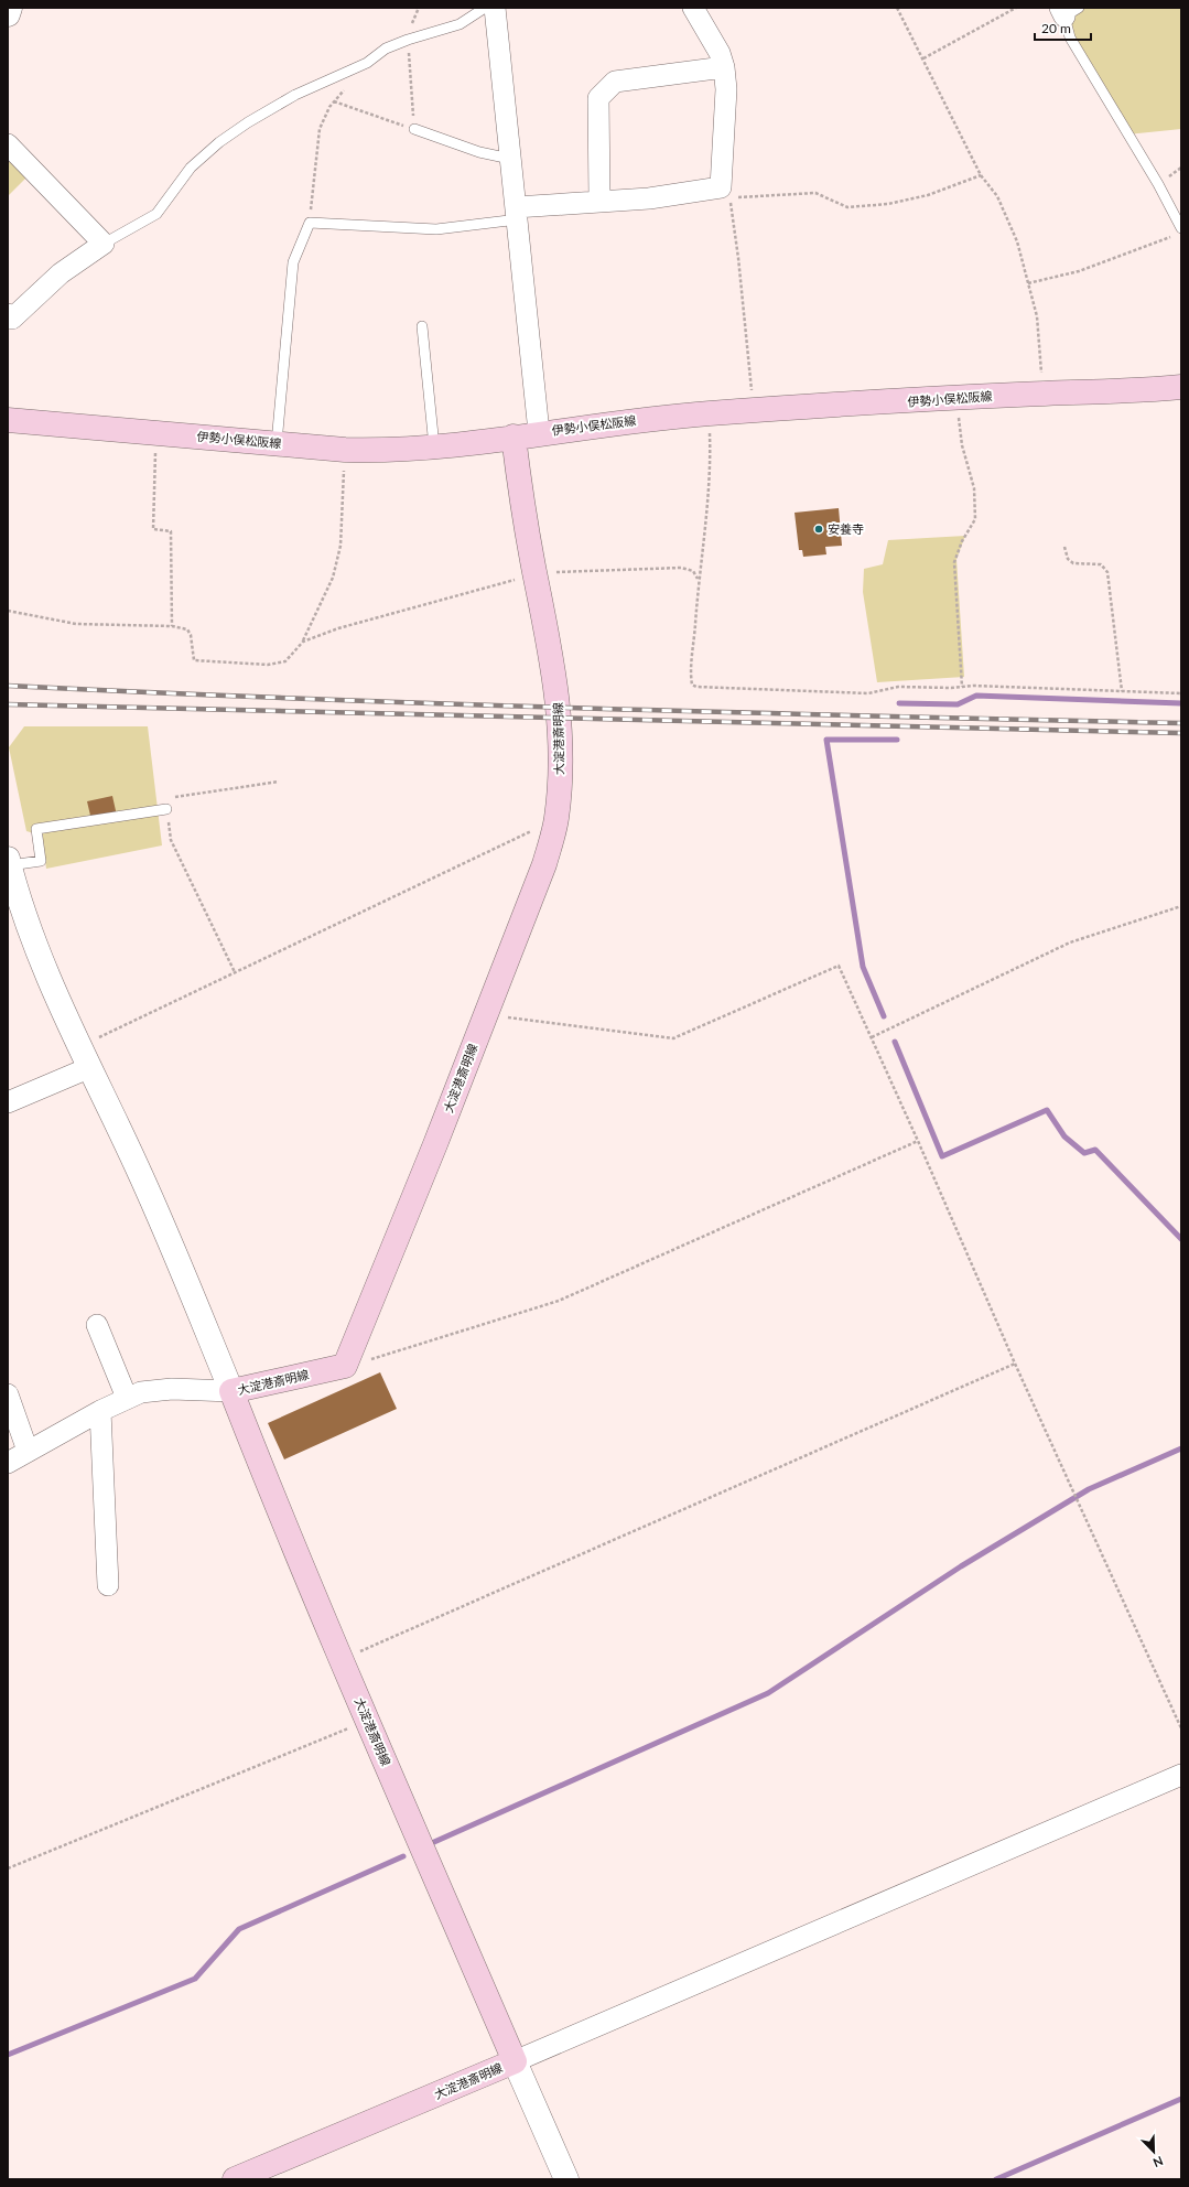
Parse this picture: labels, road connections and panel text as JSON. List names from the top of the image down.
{
  "streets": {
    "main road": ["伊勢小俣松阪線", "大淀港斎明線"]
  },
  "crossings": [
    ["伊勢小俣松阪線", "大淀港斎明線"]
  ],
  "places": ["安養寺"],
  "scale_bar": "20 m",
  "north": "bottom right"
}
